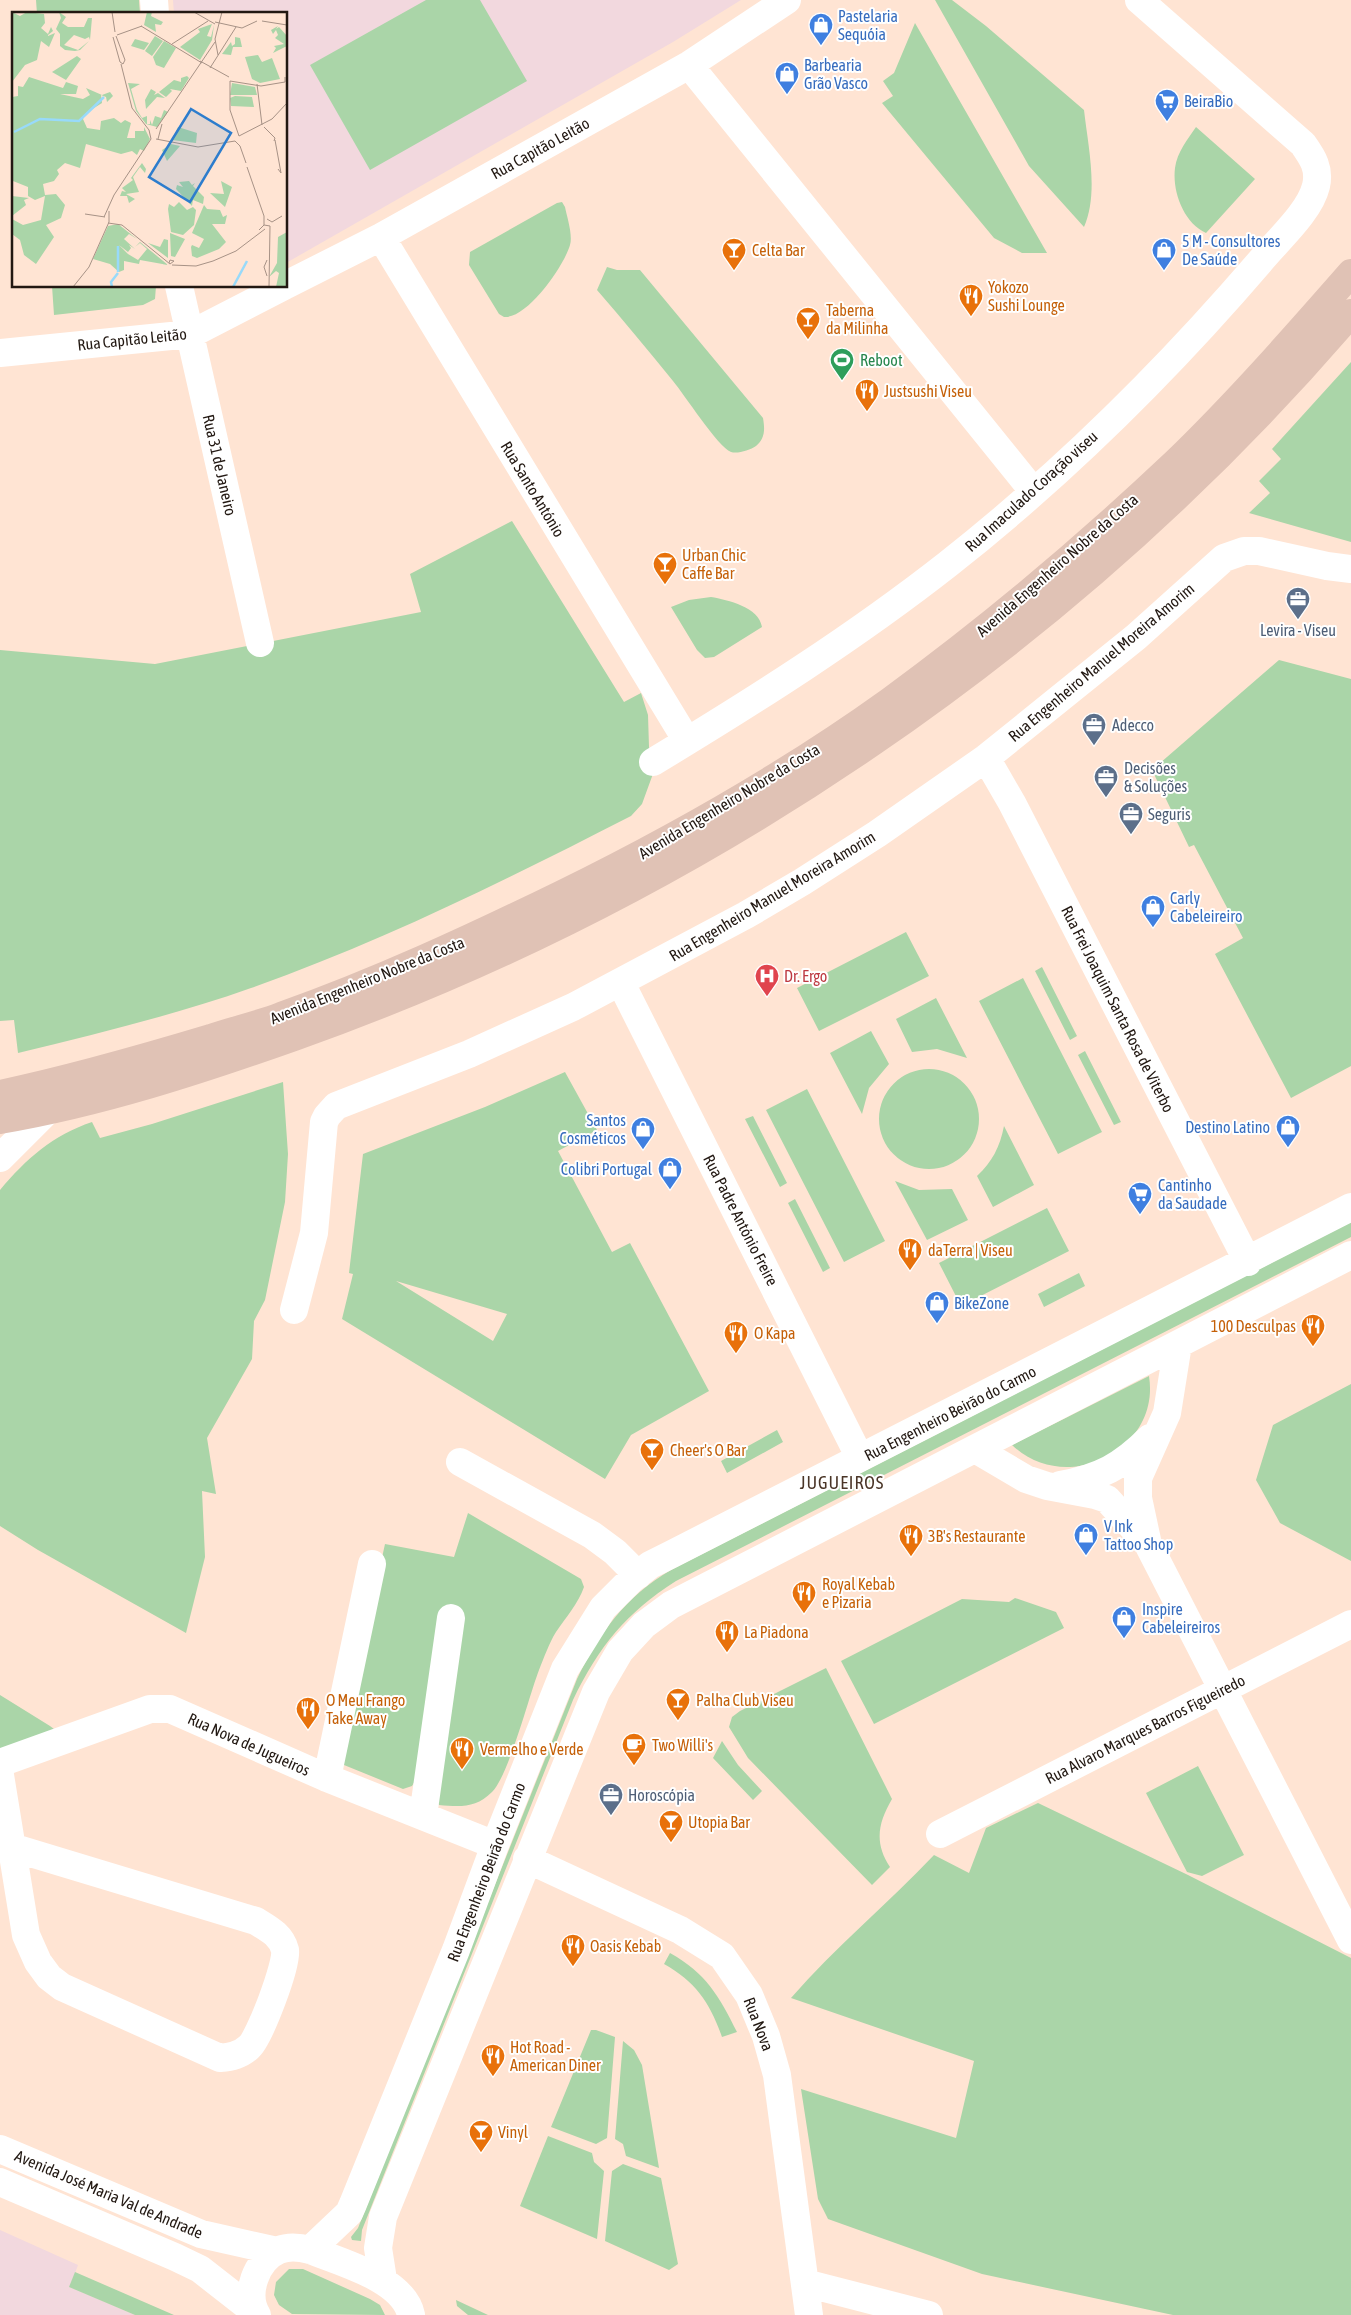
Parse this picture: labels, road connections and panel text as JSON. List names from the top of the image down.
{
  "streets": {
    "main road": ["Avenida Engenheiro Nobre da Costa"],
    "street": [
      "Rua Capitão Leitão",
      "Rua 31 de Janeiro",
      "Rua Santo António",
      "Rua Imaculado Coração viseu",
      "Rua Engenheiro Manuel Moreira Amorim",
      "Rua Frei Joaquim Santa Rosa de Viterbo",
      "Rua Padre António Freire",
      "Rua Engenheiro Beirão do Carmo",
      "Rua Alvaro Marques Barros Figueiredo",
      "Rua Nova de Jugueiros",
      "Rua Nova",
      "Avenida José Maria Val de Andrade"
    ]
  },
  "crossings": [
    ["Rua Capitão Leitão", "Rua 31 de Janeiro"],
    ["Rua Capitão Leitão", "Rua Santo António"],
    ["Rua Santo António", "Rua Imaculado Coração viseu"],
    ["Rua Engenheiro Manuel Moreira Amorim", "Rua Frei Joaquim Santa Rosa de Viterbo"],
    ["Rua Engenheiro Manuel Moreira Amorim", "Rua Padre António Freire"],
    ["Rua Frei Joaquim Santa Rosa de Viterbo", "Rua Engenheiro Beirão do Carmo"],
    ["Rua Padre António Freire", "Rua Engenheiro Beirão do Carmo"],
    ["Rua Engenheiro Beirão do Carmo", "Rua Nova de Jugueiros"],
    ["Rua Engenheiro Beirão do Carmo", "Rua Nova"],
    ["Rua Engenheiro Beirão do Carmo", "Avenida José Maria Val de Andrade"]
  ],
  "districts": ["JUGUEIROS"],
  "places": {
    "shop": [
      "Pastelaria Sequóia",
      "Barbearia Grão Vasco",
      "5 M - Consultores De Saúde",
      "Carly Cabeleireiro",
      "Destino Latino",
      "Santos Cosméticos",
      "Colibri Portugal",
      "BikeZone",
      "V Ink Tattoo Shop",
      "Inspire Cabeleireiros"
    ],
    "supermarket": ["BeiraBio", "Cantinho da Saudade"],
    "bar": [
      "Celta Bar",
      "Taberna da Milinha",
      "Urban Chic Caffe Bar",
      "Cheer's O Bar",
      "Palha Club Viseu",
      "Utopia Bar",
      "Vinyl"
    ],
    "restaurant": [
      "Yokozo Sushi Lounge",
      "Justsushi Viseu",
      "daTerra | Viseu",
      "100 Desculpas",
      "O Kapa",
      "3B's Restaurante",
      "Royal Kebab e Pizaria",
      "La Piadona",
      "O Meu Frango Take Away",
      "Vermelho e Verde",
      "Oasis Kebab",
      "Hot Road - American Diner"
    ],
    "sports": ["Reboot"],
    "office": [
      "Levira - Viseu",
      "Adecco",
      "Decisões & Soluções",
      "Seguris",
      "Horoscópia"
    ],
    "hospital": ["Dr. Ergo"],
    "cafe": ["Two Willi's"]
  }
}
